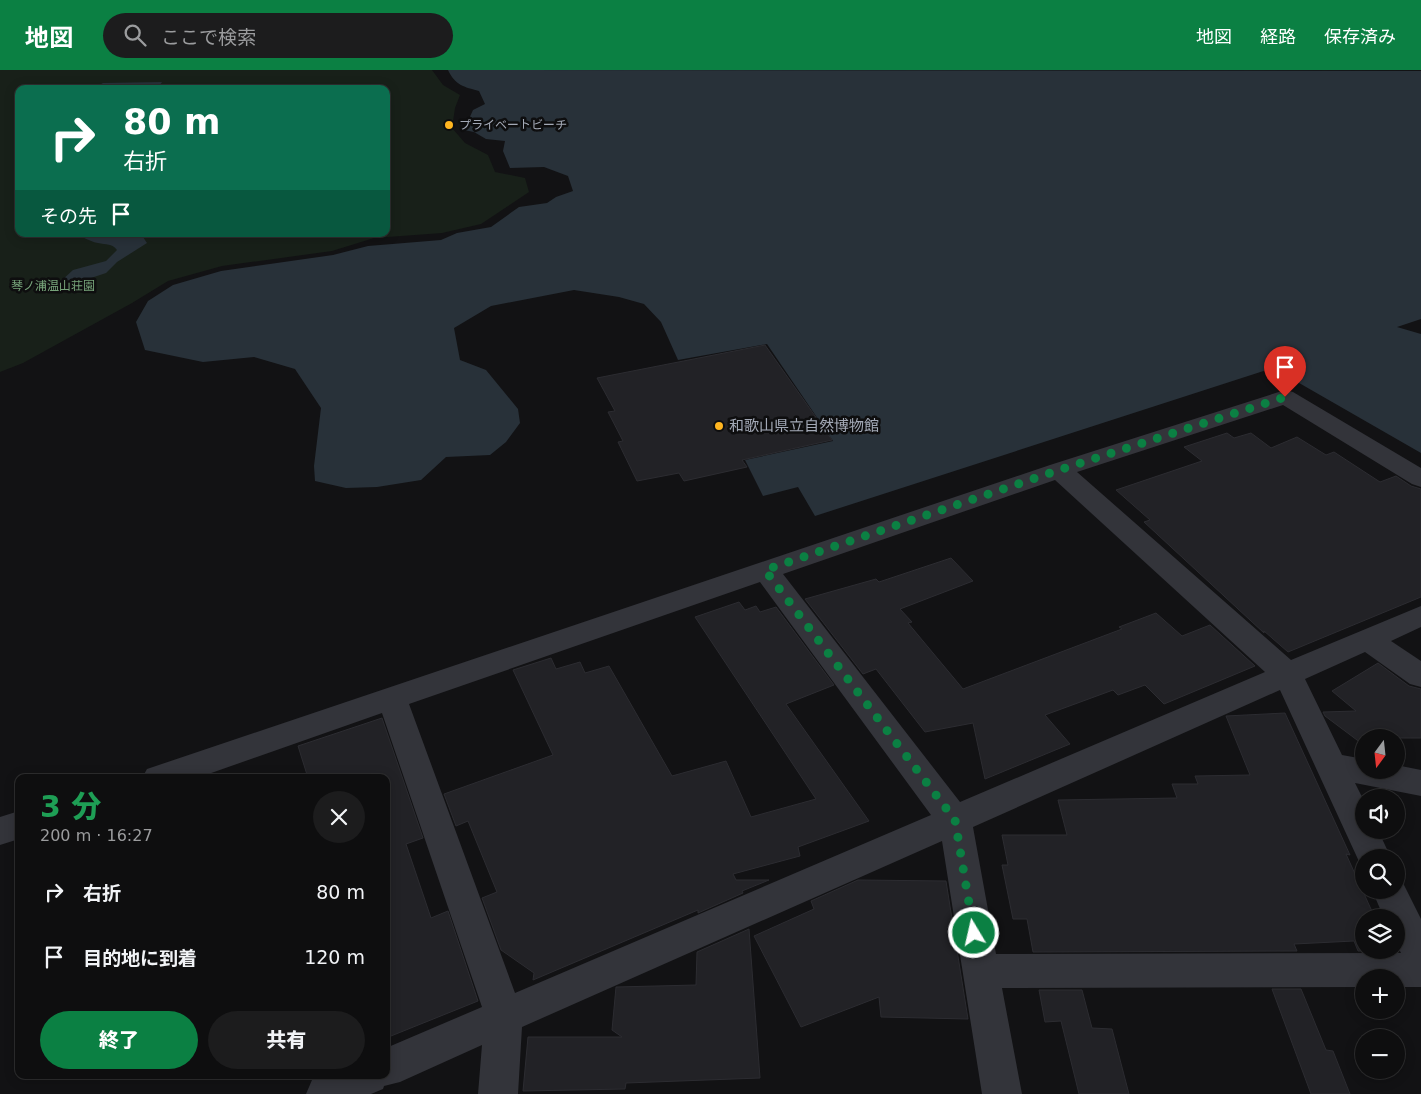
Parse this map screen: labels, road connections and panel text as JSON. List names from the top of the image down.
{
  "parks": ["琴ノ浦温山荘園"],
  "places": ["プライベートビーチ", "和歌山県立自然博物館"],
  "north": "bottom",
  "page": {
    "header": "地図",
    "search": "ここで検索",
    "nav": ["地図", "経路", "保存済み"],
    "turn": ["80 m", "右折"],
    "then": "その先",
    "map_buttons": ["+", "−"],
    "heading": ["3 分", "200 m · 16:27"],
    "list": [
      {
        "name": "右折",
        "value": "80 m"
      },
      {
        "name": "目的地に到着",
        "value": "120 m"
      }
    ],
    "buttons": ["終了", "共有"]
  }
}
